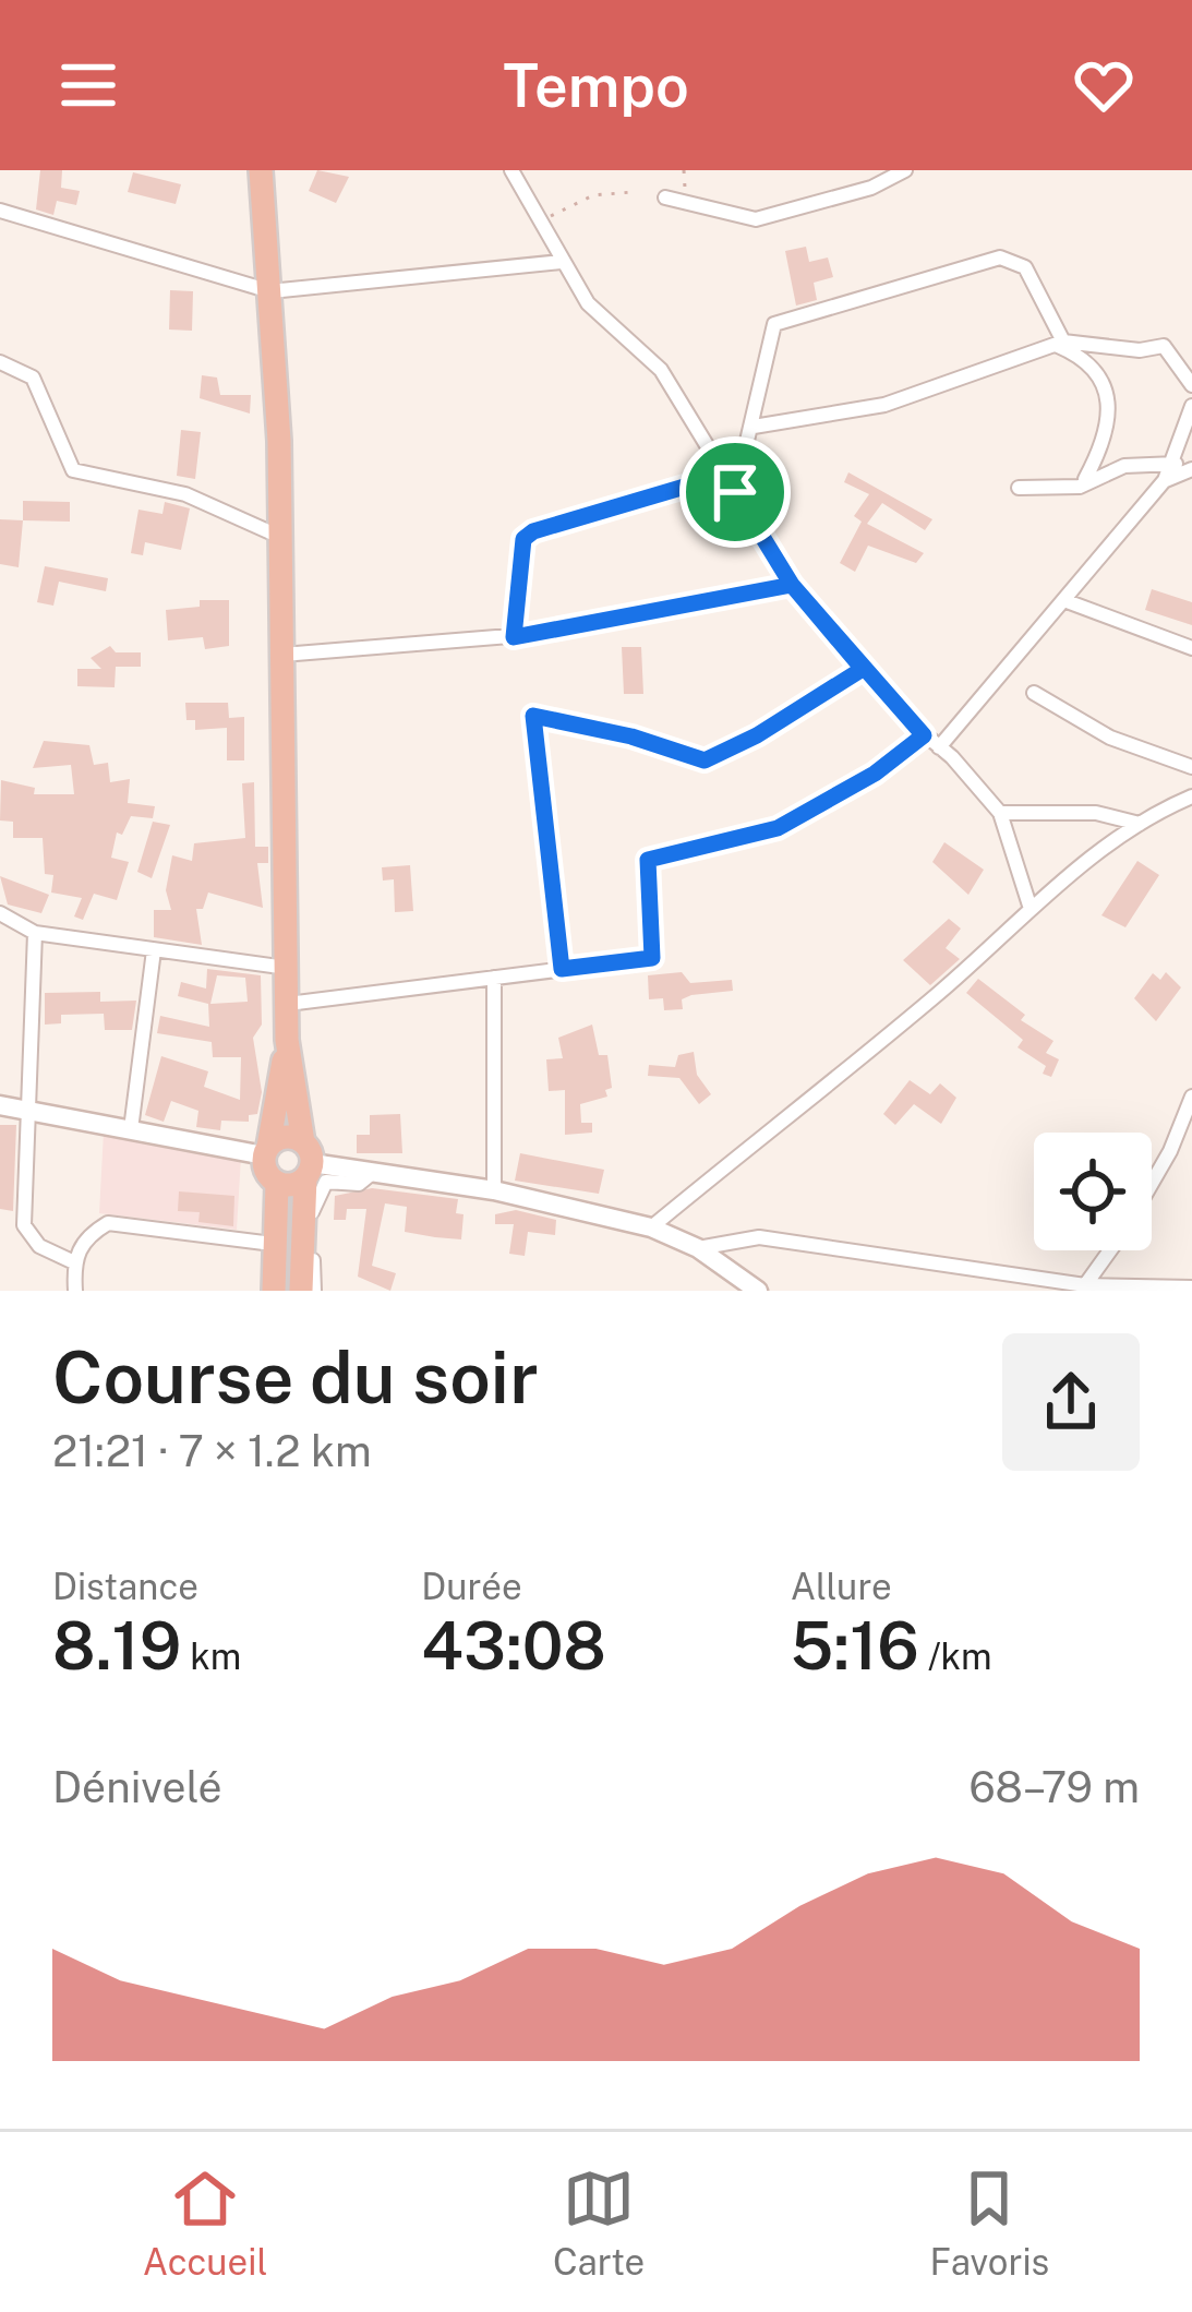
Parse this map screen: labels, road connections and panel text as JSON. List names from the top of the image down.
{
  "page": {
    "header": "Tempo",
    "heading": ["Course du soir", "21:21 · 7 × 1.2 km"],
    "stats": [
      ["Distance", "8.19 km"],
      ["Durée", "43:08"],
      ["Allure", "5:16 /km"]
    ],
    "chart": ["Dénivelé", "68–79 m"],
    "tabs": ["Accueil", "Carte", "Favoris"]
  }
}
